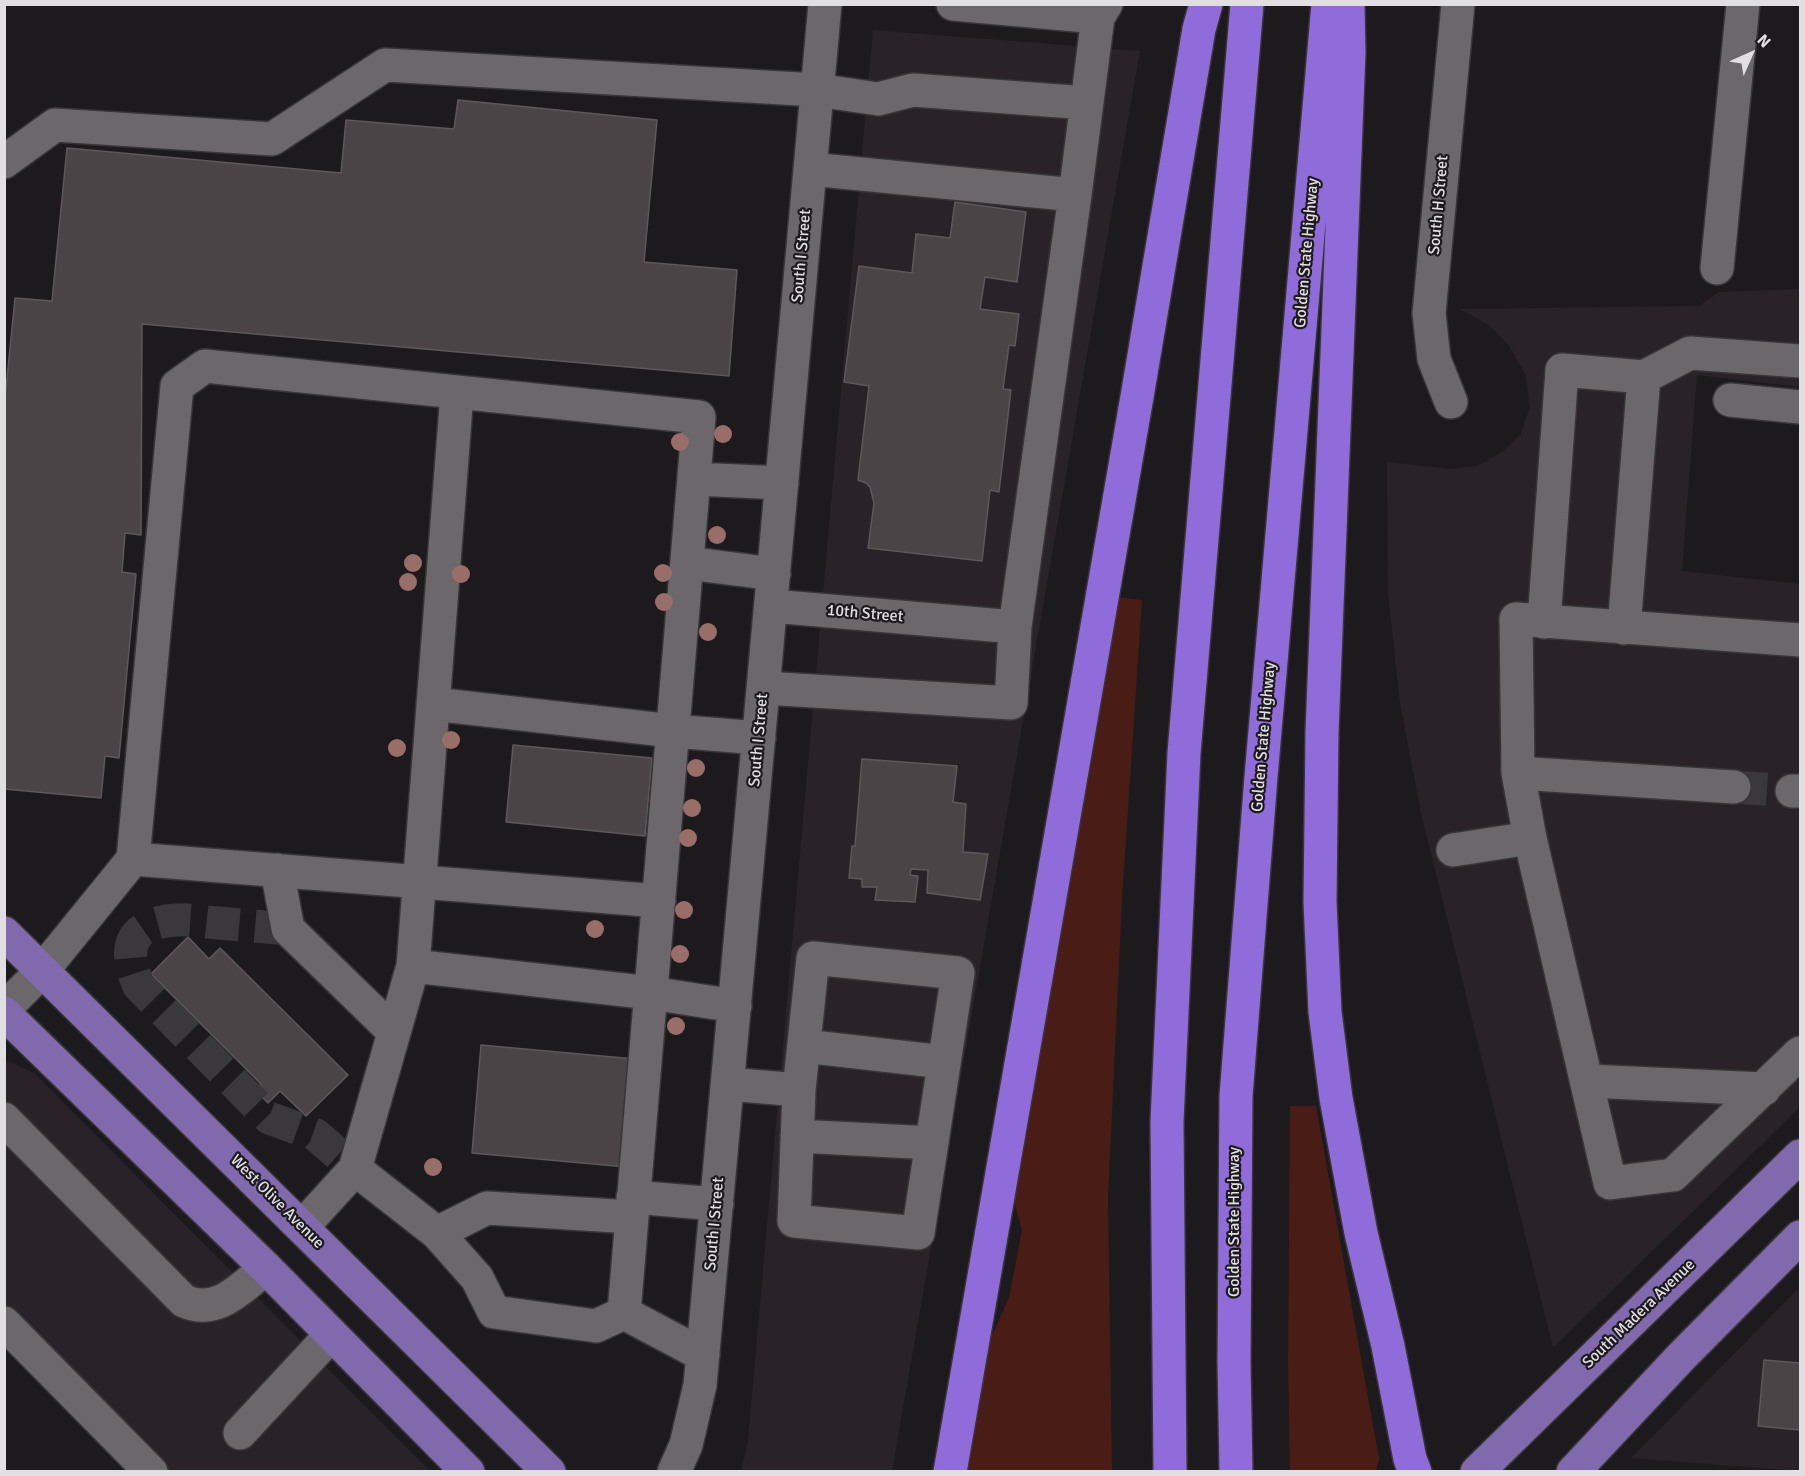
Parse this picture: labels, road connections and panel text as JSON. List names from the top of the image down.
{
  "streets": {
    "highway": ["Golden State Highway"],
    "main road": ["West Olive Avenue", "South Madera Avenue"],
    "street": ["South H Street", "South I Street", "10th Street"]
  },
  "crossings": [
    ["South I Street", "10th Street"]
  ],
  "north": "top right"
}
